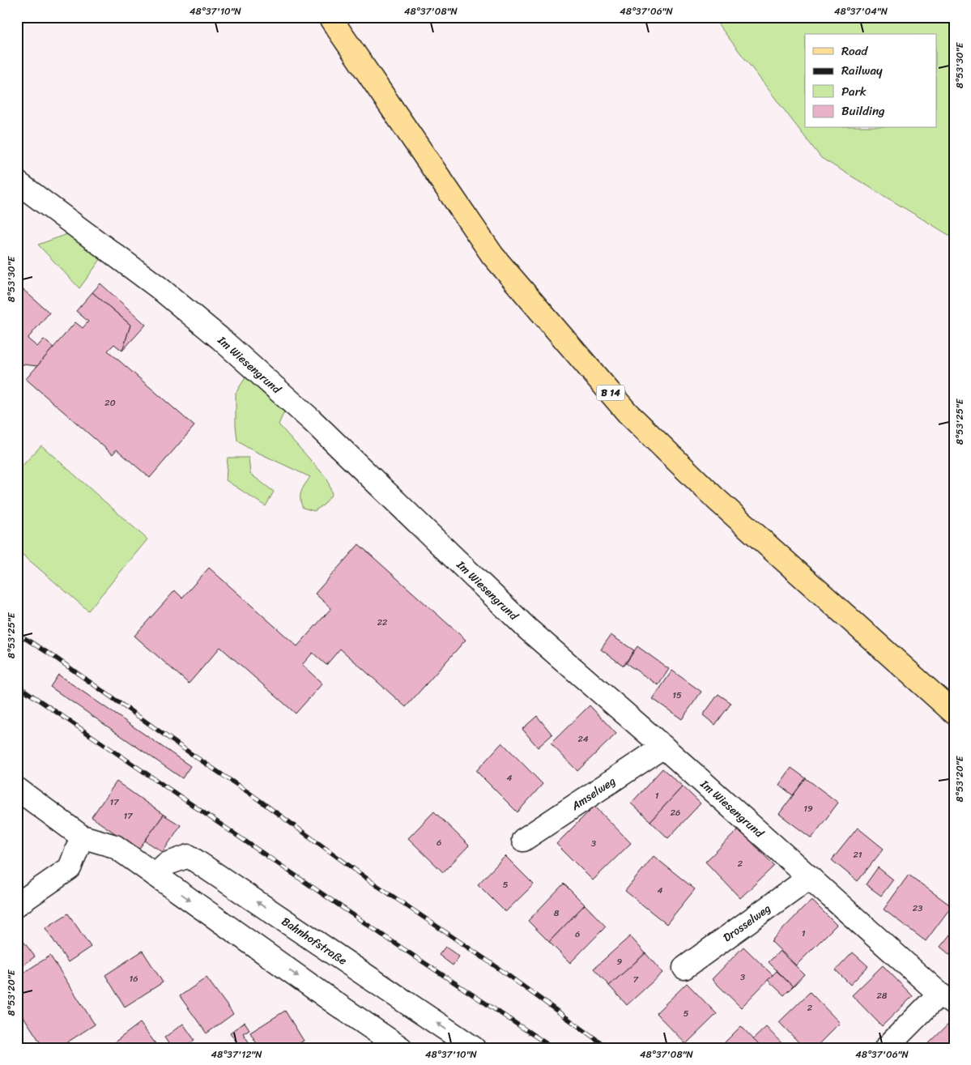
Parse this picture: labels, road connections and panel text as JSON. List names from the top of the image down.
{
  "streets": {
    "main road": ["B 14"],
    "street": [
      "Im Wiesengrund",
      "Amselweg",
      "Drosselweg",
      "Bahnhofstraße"
    ]
  },
  "crossings": [
    ["Im Wiesengrund", "Amselweg"],
    ["Im Wiesengrund", "Drosselweg"]
  ],
  "house_numbers": [
    "20",
    "22",
    "15",
    "24",
    "4",
    "1",
    "17",
    "19",
    "26",
    "17",
    "6",
    "3",
    "21",
    "2",
    "5",
    "4",
    "23",
    "8",
    "1",
    "6",
    "9",
    "3",
    "16",
    "7",
    "28",
    "2",
    "5"
  ],
  "legend": [
    "Road",
    "Railway",
    "Park",
    "Building"
  ],
  "coordinates": [
    "48°37'10\"N",
    "48°37'08\"N",
    "48°37'06\"N",
    "48°37'04\"N",
    "8°53'30\"E",
    "8°53'25\"E",
    "8°53'20\"E",
    "48°37'12\"N"
  ]
}
